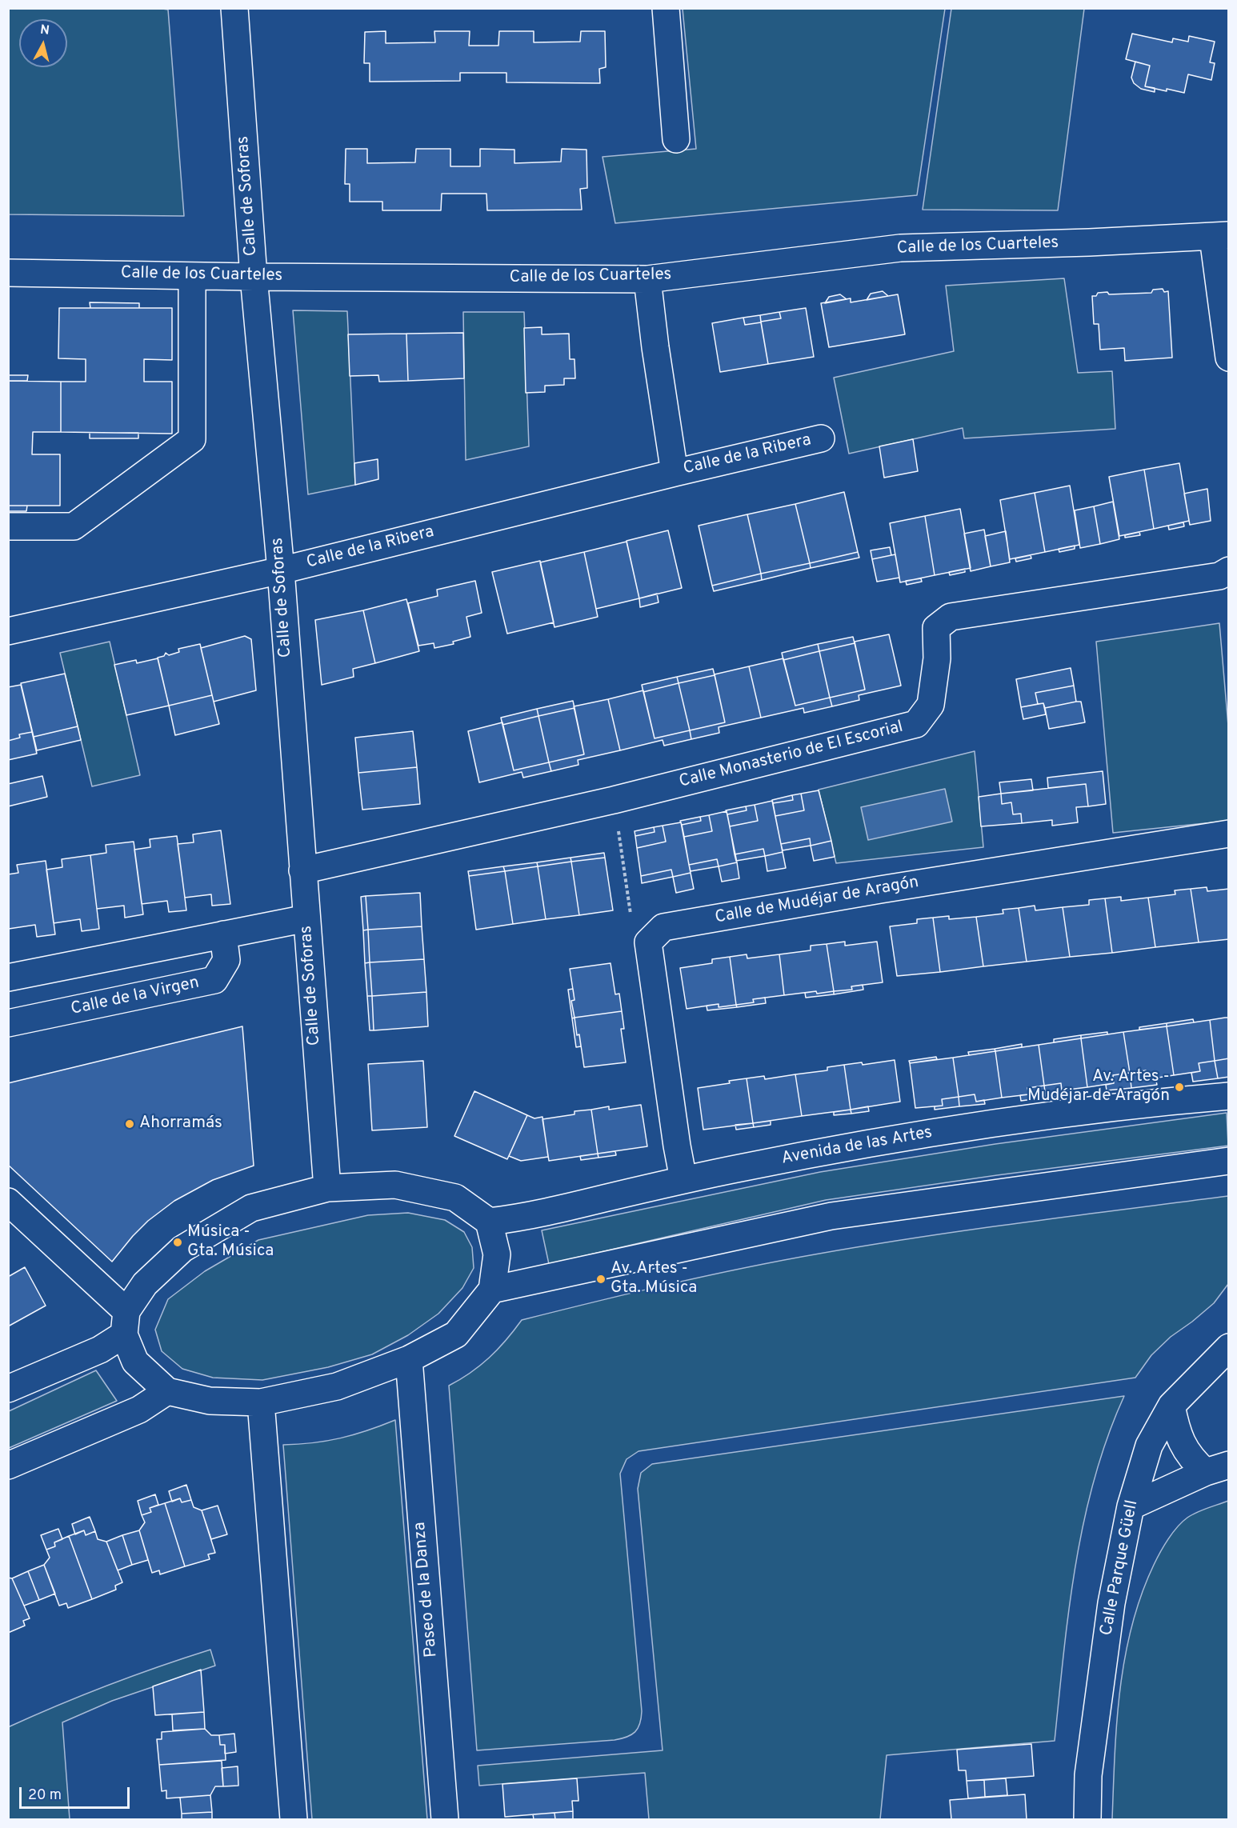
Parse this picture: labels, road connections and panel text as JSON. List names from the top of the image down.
{
  "streets": {
    "street": [
      "Calle de Soforas",
      "Calle de los Cuarteles",
      "Calle de la Ribera",
      "Calle Monasterio de El Escorial",
      "Calle de Mudéjar de Aragón",
      "Calle de la Virgen",
      "Avenida de las Artes",
      "Calle Parque Güell",
      "Paseo de la Danza"
    ]
  },
  "crossings": [
    ["Calle de Soforas", "Calle de los Cuarteles"],
    ["Calle de Soforas", "Calle de la Ribera"],
    ["Calle de Soforas", "Calle Monasterio de El Escorial"],
    ["Calle de los Cuarteles", "Calle de la Ribera"]
  ],
  "places": [
    "Av. Artes - Mudéjar de Aragón",
    "Ahorramás",
    "Música - Gta. Música",
    "Av. Artes - Gta. Música"
  ],
  "scale_bar": "20 m",
  "north": "top"
}
